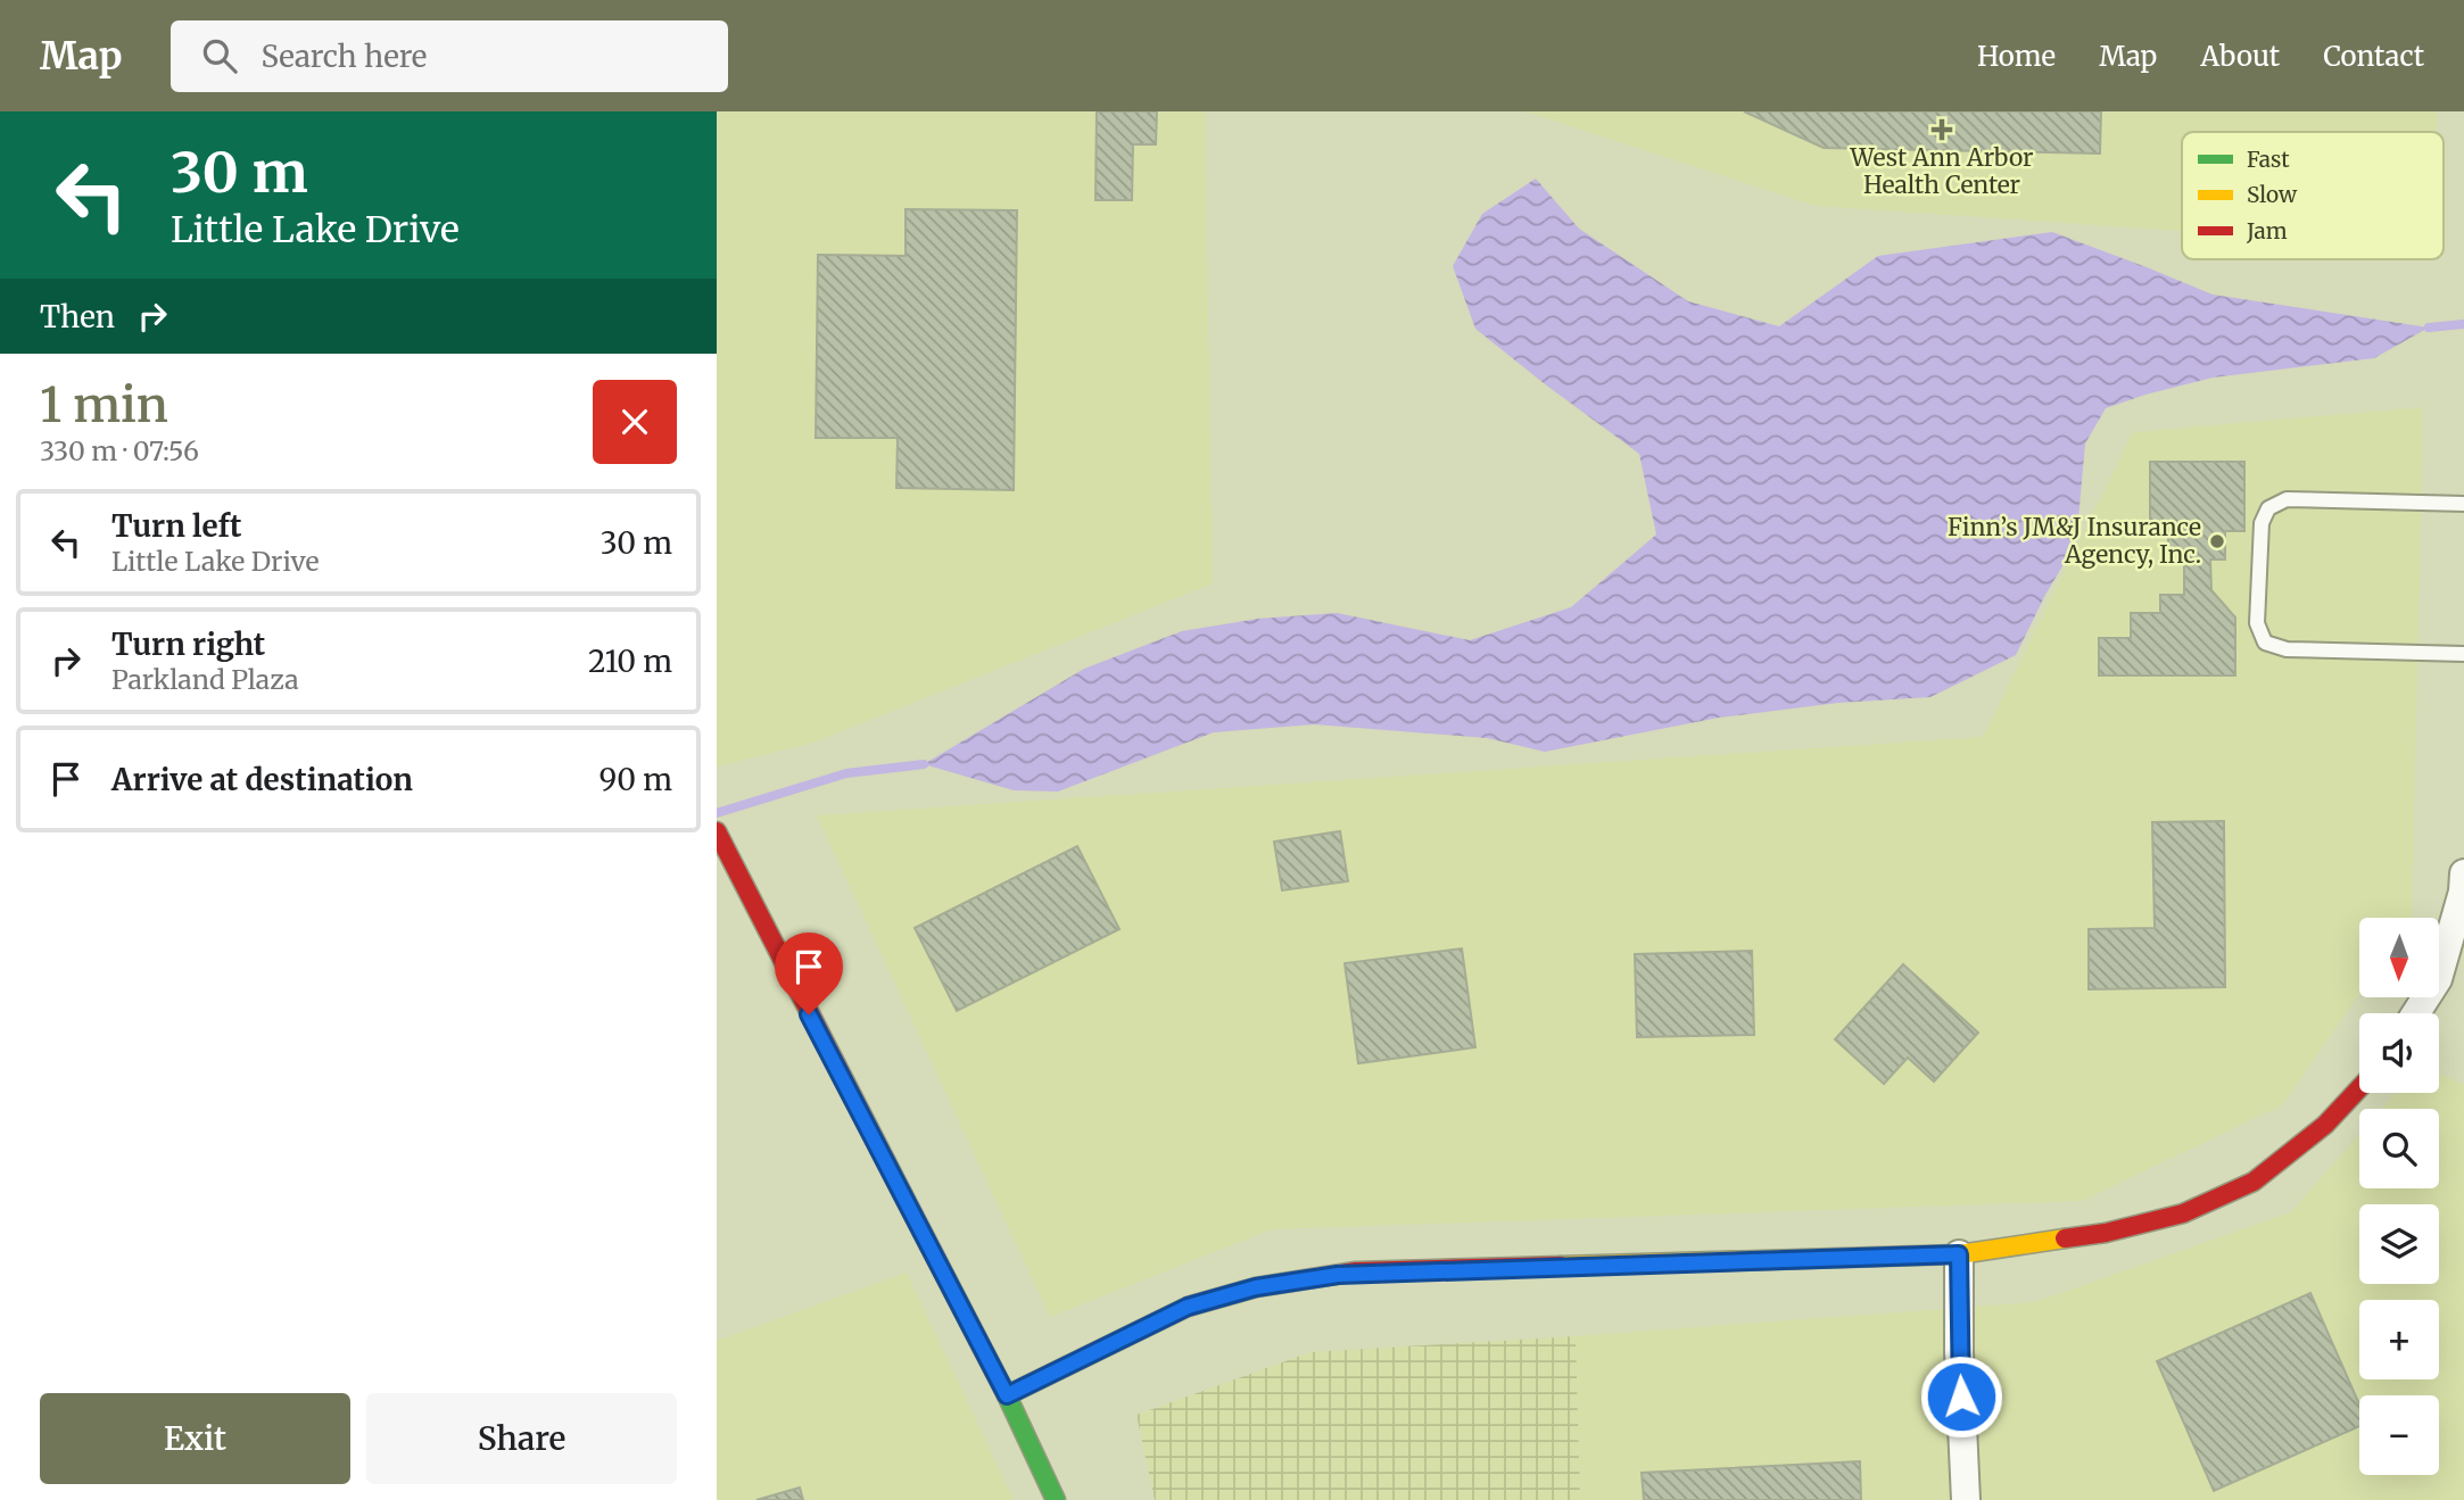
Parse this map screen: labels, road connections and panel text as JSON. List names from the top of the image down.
{
  "places": {
    "health": ["West Ann Arbor Health Center"],
    "other": ["Finn’s JM&J Insurance Agency, Inc."]
  },
  "legend": ["Fast", "Slow", "Jam"],
  "north": "bottom",
  "page": {
    "header": "Map",
    "search": "Search here",
    "nav": [
      "Home",
      "Map",
      "About",
      "Contact"
    ],
    "turn": ["30 m", "Little Lake Drive"],
    "then": "Then",
    "heading": ["1 min", "330 m · 07:56"],
    "list": [
      {
        "name": "Turn left",
        "note": "Little Lake Drive",
        "value": "30 m"
      },
      {
        "name": "Turn right",
        "note": "Parkland Plaza",
        "value": "210 m"
      },
      {
        "name": "Arrive at destination",
        "value": "90 m"
      }
    ],
    "map_buttons": ["+", "−"],
    "buttons": ["Exit", "Share"]
  }
}
